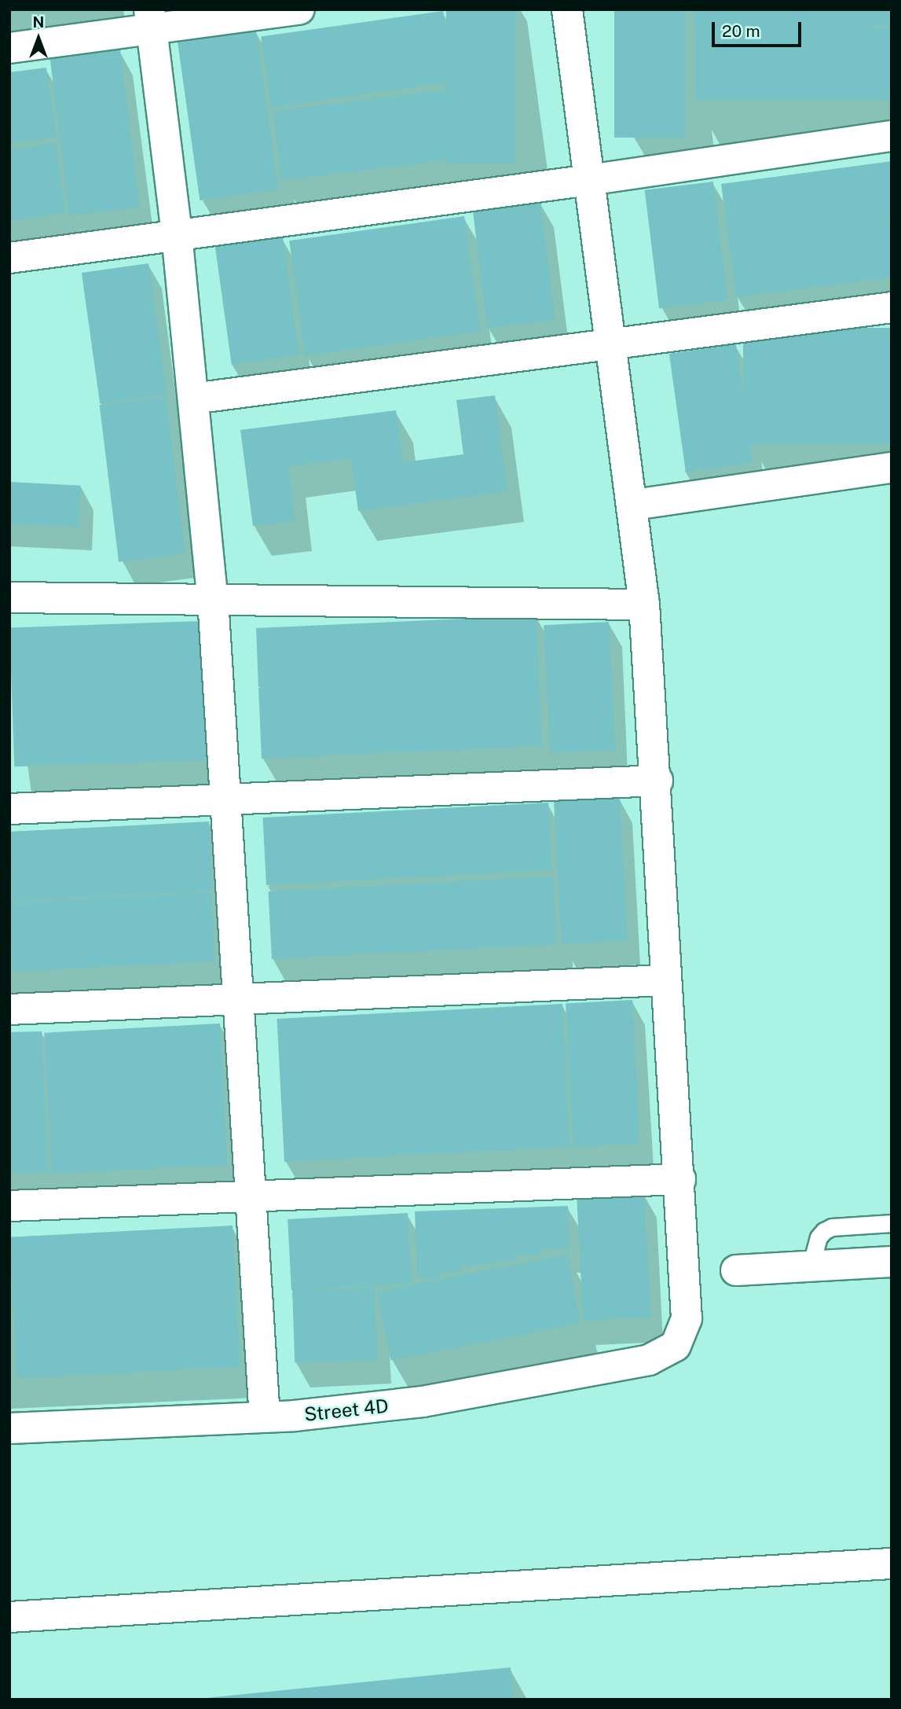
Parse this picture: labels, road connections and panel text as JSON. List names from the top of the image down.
{
  "streets": {
    "street": ["Street 4D"]
  },
  "scale_bar": "20 m",
  "north": "top"
}
